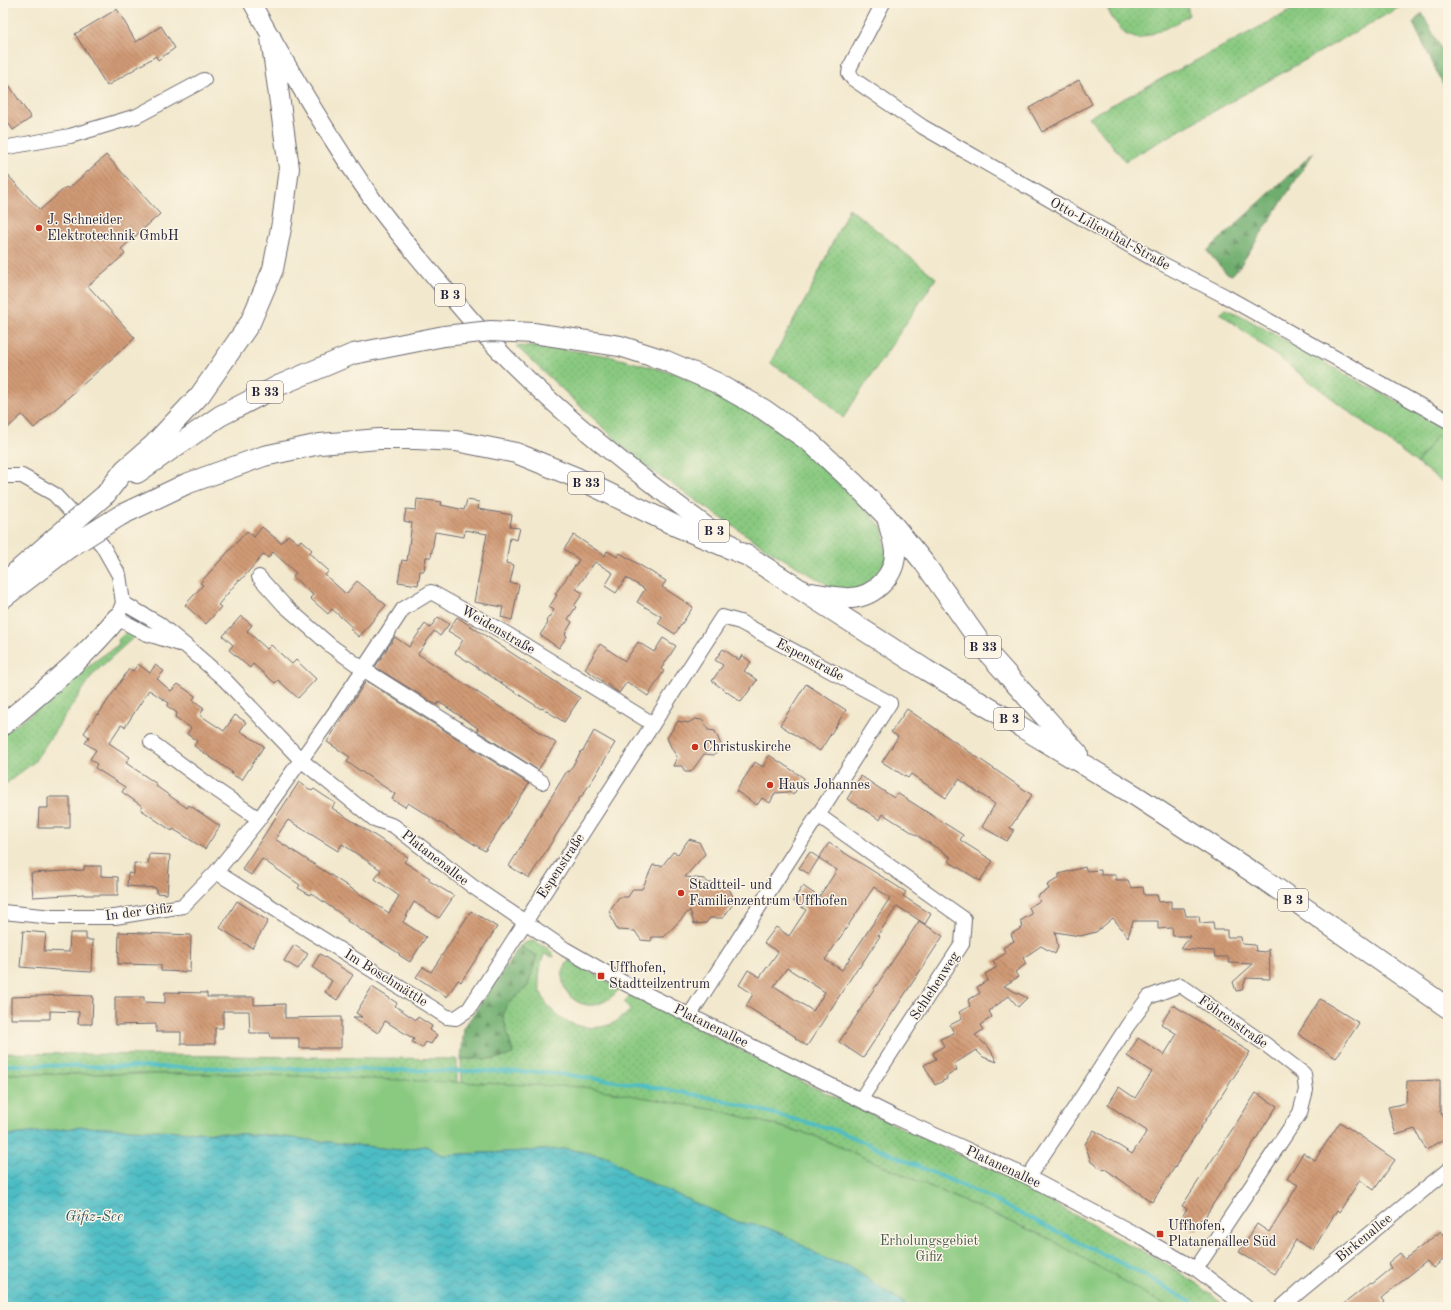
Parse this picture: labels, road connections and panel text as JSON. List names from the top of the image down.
{
  "streets": {
    "highway": ["B 3", "B 33"],
    "street": [
      "Otto-Lilienthal-Straße",
      "Weidenstraße",
      "Espenstraße",
      "Platanenallee",
      "In der Gifiz",
      "Im Boschmättle",
      "Schlehenweg",
      "Föhrenstraße",
      "Birkenallee"
    ]
  },
  "crossings": [
    ["B 3", "B 33"],
    ["Weidenstraße", "Espenstraße"],
    ["Weidenstraße", "Platanenallee"],
    ["Weidenstraße", "In der Gifiz"],
    ["Espenstraße", "Platanenallee"],
    ["Espenstraße", "Im Boschmättle"],
    ["Espenstraße", "Schlehenweg"],
    ["Platanenallee", "In der Gifiz"],
    ["Platanenallee", "Im Boschmättle"],
    ["Platanenallee", "Schlehenweg"],
    ["Platanenallee", "Föhrenstraße"],
    ["In der Gifiz", "Im Boschmättle"]
  ],
  "water": ["Gifiz-See"],
  "parks": ["Erholungsgebiet Gifiz"],
  "places": {
    "other": [
      "J. Schneider Elektrotechnik GmbH",
      "Christuskirche",
      "Haus Johannes",
      "Stadtteil- und Familienzentrum Uffhofen"
    ],
    "transit": ["Uffhofen, Stadtteilzentrum", "Uffhofen, Platanenallee Süd"]
  }
}
